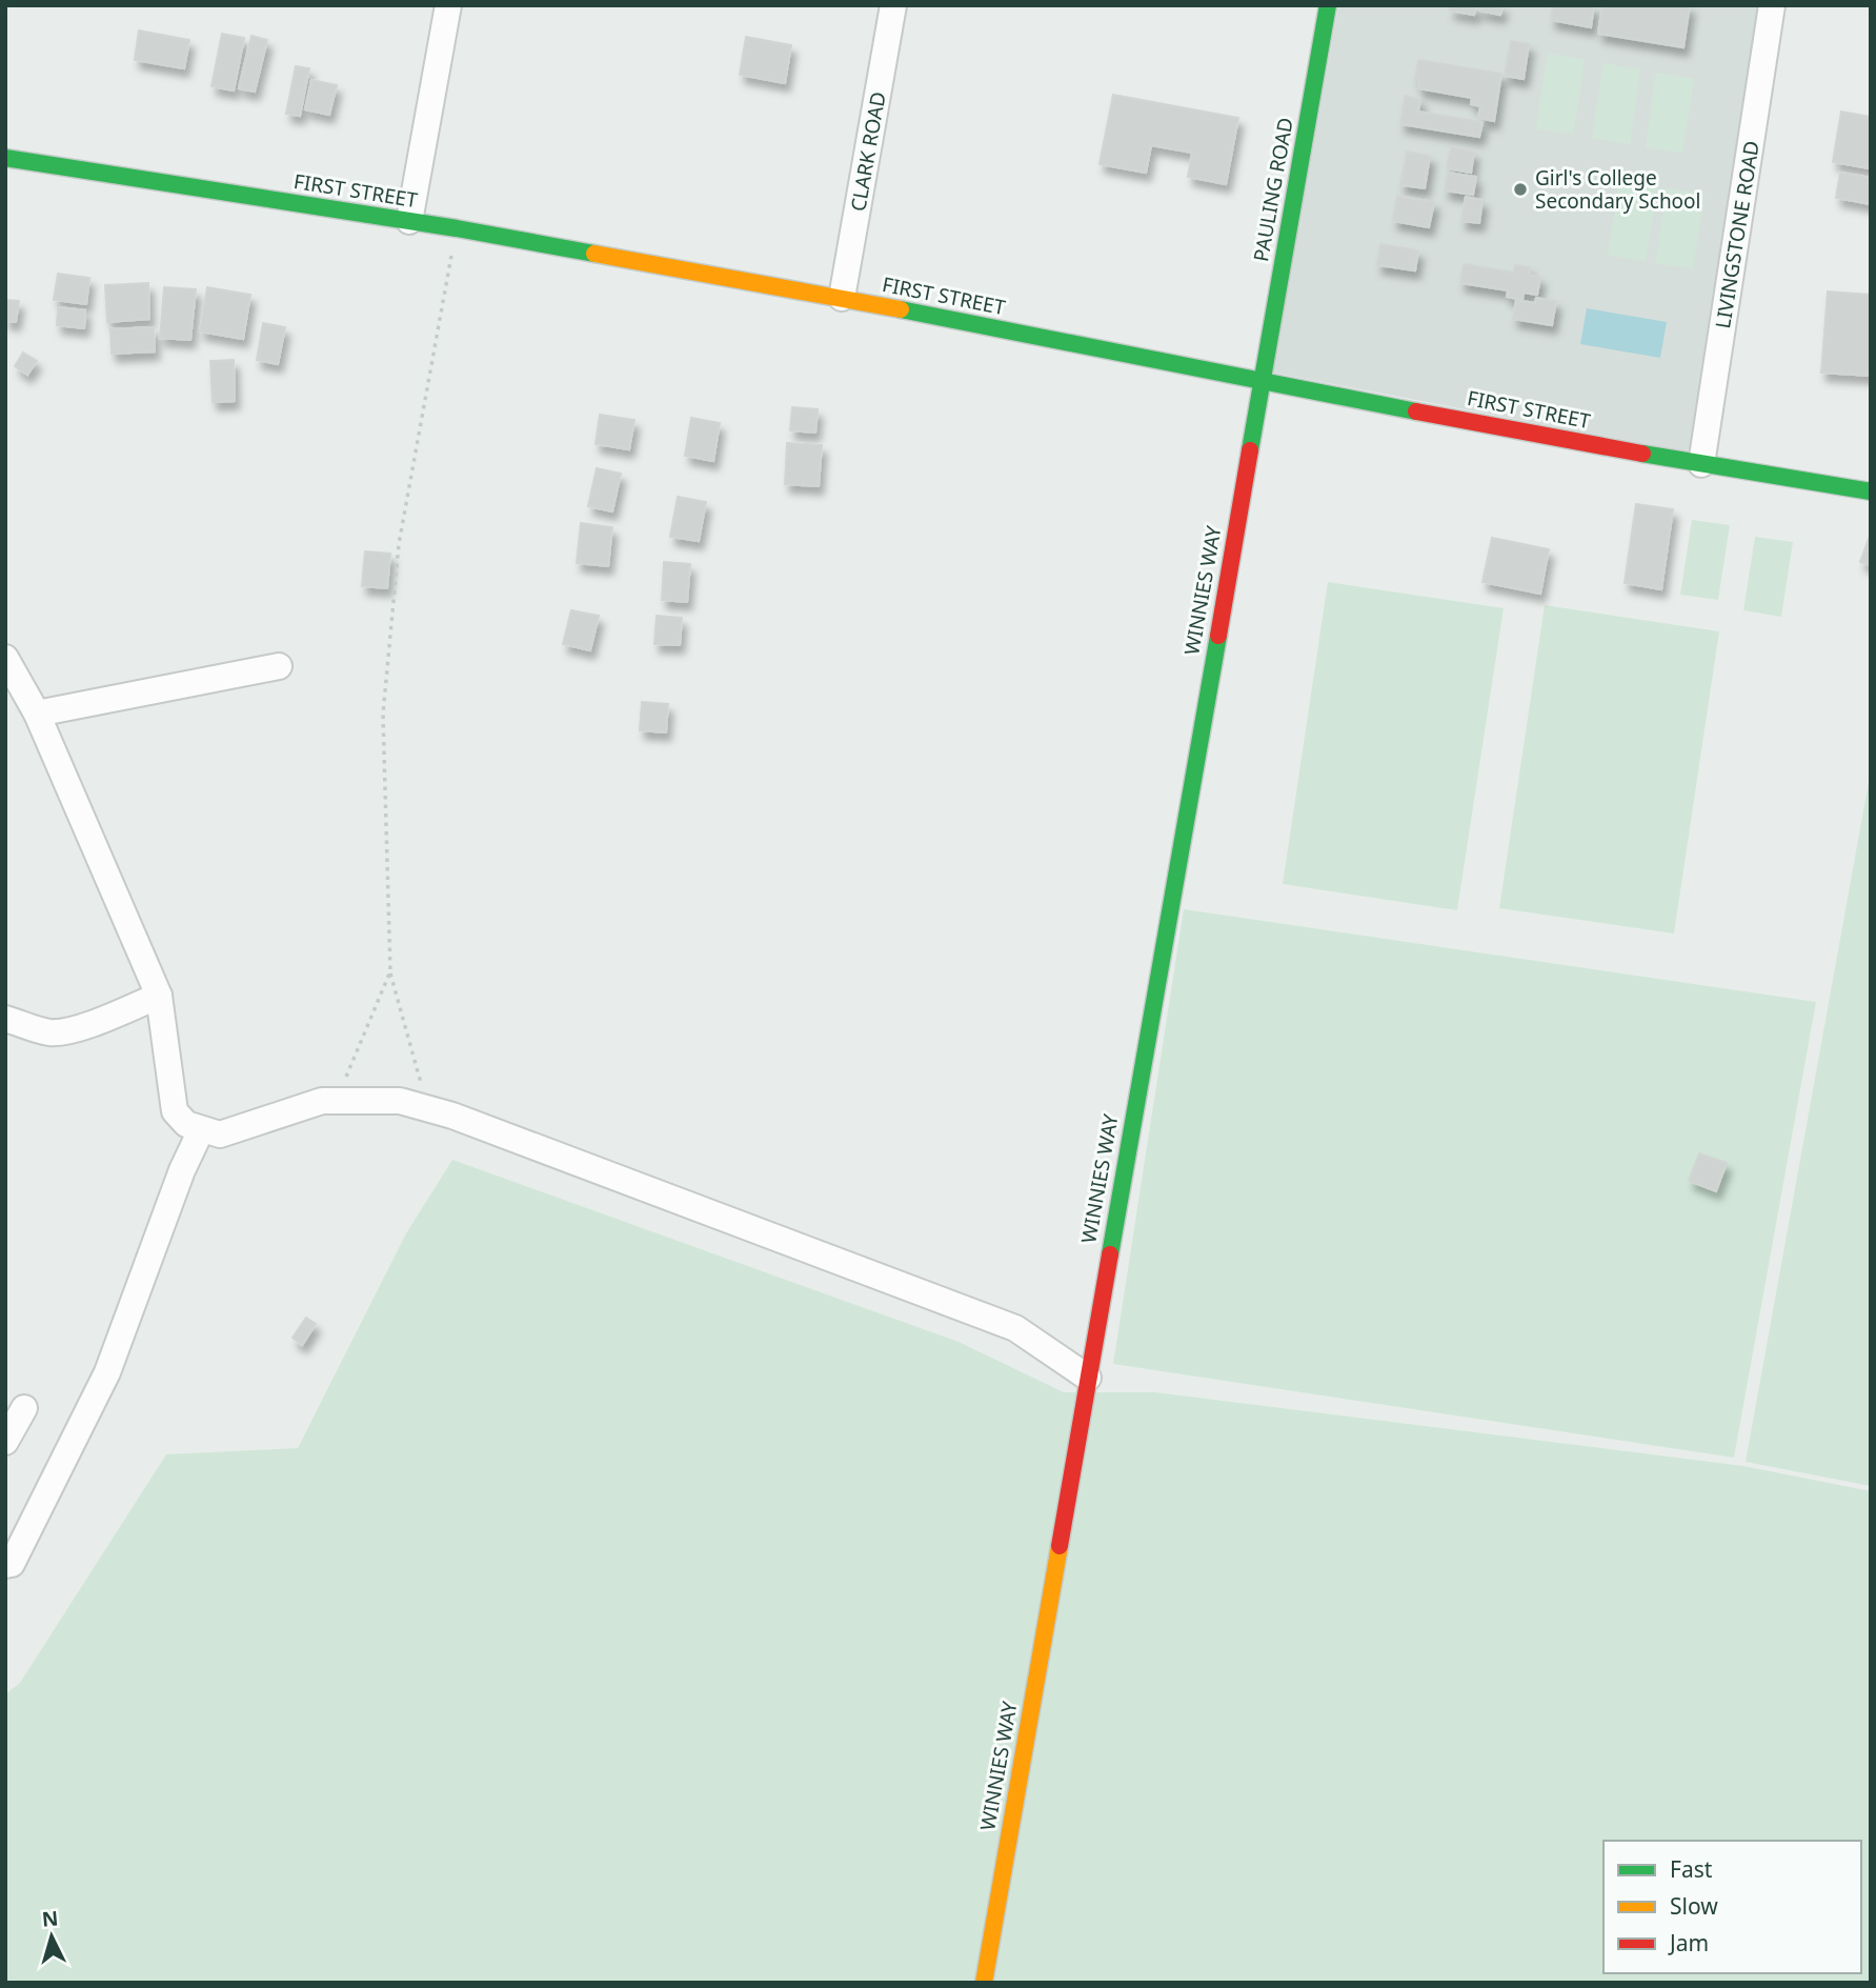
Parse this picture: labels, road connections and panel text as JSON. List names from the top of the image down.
{
  "streets": {
    "street": [
      "CLARK ROAD",
      "PAULING ROAD",
      "FIRST STREET",
      "LIVINGSTONE ROAD",
      "WINNIES WAY"
    ]
  },
  "crossings": [
    ["CLARK ROAD", "FIRST STREET"],
    ["PAULING ROAD", "FIRST STREET"],
    ["PAULING ROAD", "WINNIES WAY"],
    ["FIRST STREET", "LIVINGSTONE ROAD"],
    ["FIRST STREET", "WINNIES WAY"]
  ],
  "places": ["Girl's College Secondary School"],
  "legend": ["Fast", "Slow", "Jam"],
  "north": "top"
}
